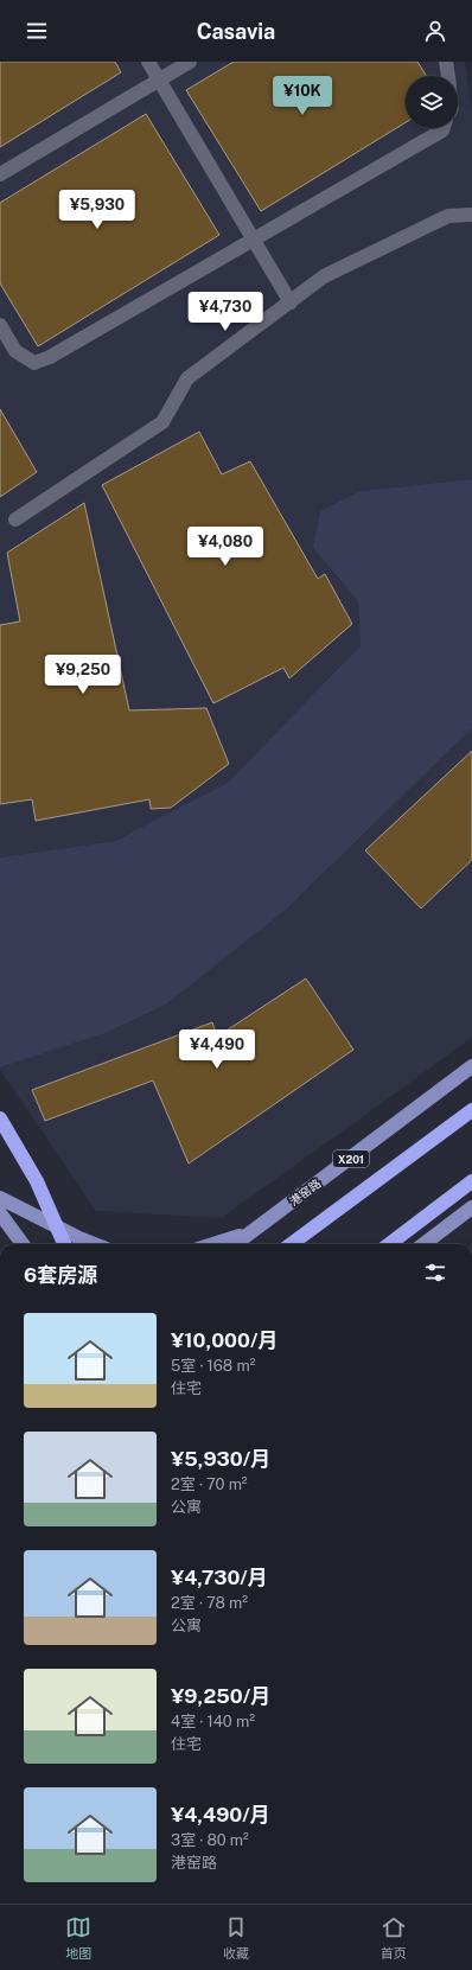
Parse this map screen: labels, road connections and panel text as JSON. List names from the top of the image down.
{
  "streets": {
    "main road": ["X201", "港窑路"]
  },
  "page": {
    "header": "Casavia",
    "price": [
      "¥10K",
      "¥5,930",
      "¥4,730",
      "¥4,080",
      "¥9,250",
      "¥4,490"
    ],
    "heading": "6套房源",
    "list": [
      {
        "name": "¥10,000/月",
        "note": "5室 · 168 m² · 住宅"
      },
      {
        "name": "¥5,930/月",
        "note": "2室 · 70 m² · 公寓"
      },
      {
        "name": "¥4,730/月",
        "note": "2室 · 78 m² · 公寓"
      },
      {
        "name": "¥9,250/月",
        "note": "4室 · 140 m² · 住宅"
      },
      {
        "name": "¥4,490/月",
        "note": "3室 · 80 m² · 港窑路"
      }
    ],
    "tabs": ["地图", "收藏", "首页"]
  }
}
